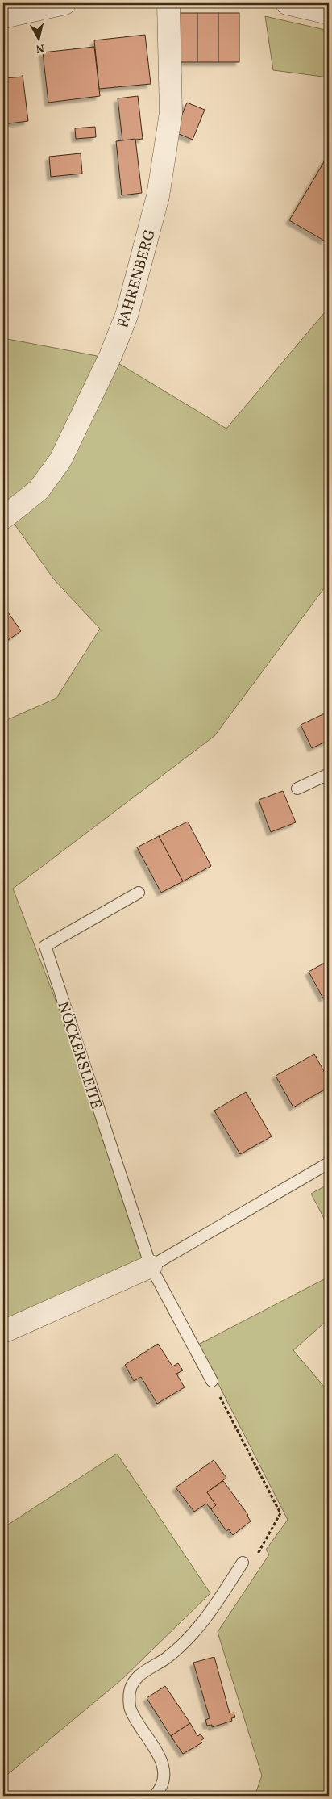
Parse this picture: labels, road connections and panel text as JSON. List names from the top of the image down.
{
  "streets": {
    "street": ["FAHRENBERG"],
    "lane": ["NÖCKERSLEITE"]
  },
  "north": "bottom"
}
